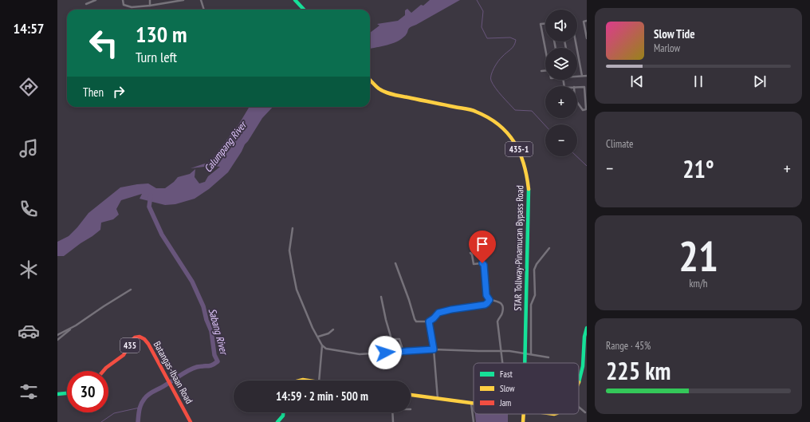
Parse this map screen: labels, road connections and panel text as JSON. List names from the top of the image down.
{
  "streets": {
    "main road": [
      "435-1",
      "STAR Tollway-Pinamucan Bypass Road",
      "435",
      "Batangas-Ibaan Road"
    ]
  },
  "water": ["Calumpang River", "Sabang River"],
  "legend": ["Fast", "Slow", "Jam"],
  "page": {
    "tabs": "14:57",
    "map_buttons": ["+", "−"],
    "turn": ["130 m", "Turn left"],
    "song": ["Slow Tide", "Marlow"],
    "then": "Then",
    "tile": [
      "Climate",
      ["21", "km/h"],
      ["Range · 45%", "225 km"]
    ],
    "heat": ["−", "21°", "+"],
    "limit": "30",
    "trip": "14:59 · 2 min · 500 m"
  }
}
